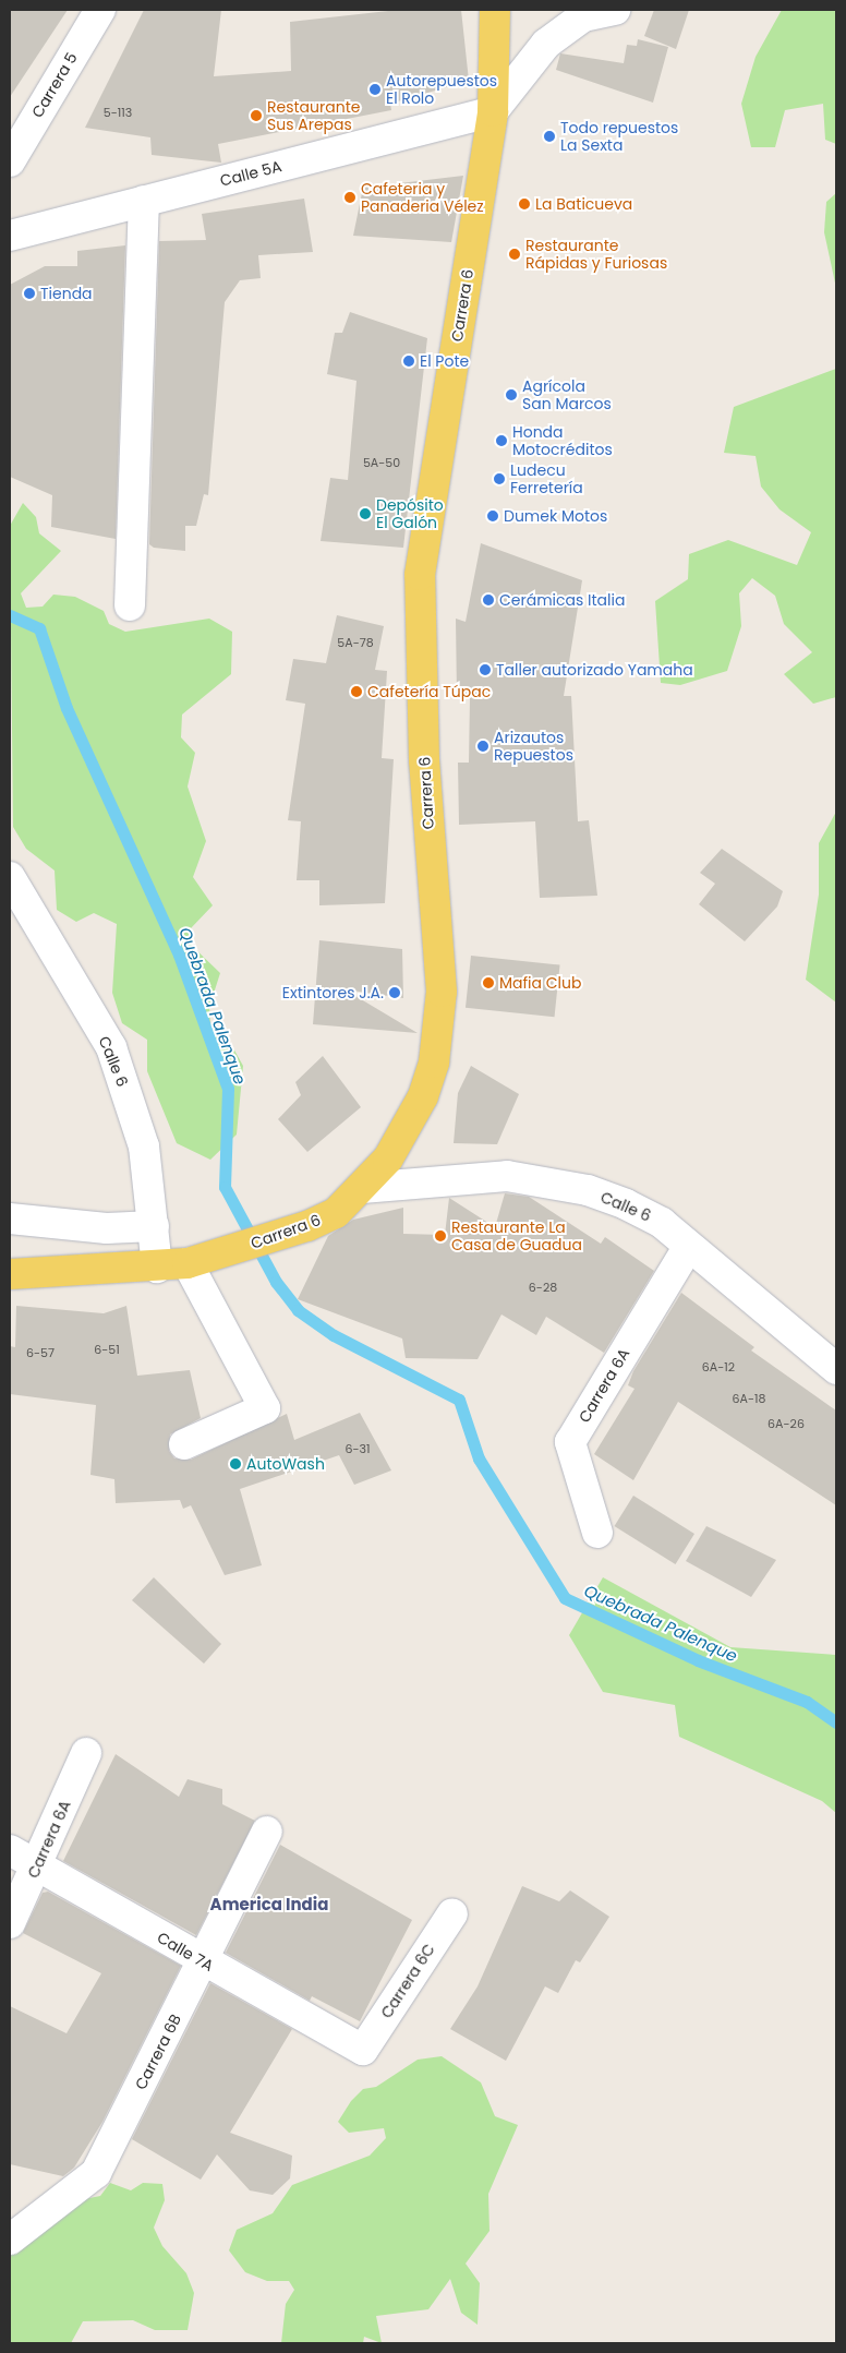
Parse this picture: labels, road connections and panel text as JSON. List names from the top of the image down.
{
  "streets": {
    "main road": ["Carrera 6"],
    "street": [
      "Carrera 5",
      "Calle 5A",
      "Calle 6",
      "Carrera 6A",
      "Calle 7A",
      "Carrera 6C",
      "Carrera 6B"
    ]
  },
  "crossings": [
    ["Calle 5A", "Carrera 6"],
    ["Carrera 6", "Calle 6"],
    ["Calle 6", "Carrera 6A"],
    ["Carrera 6A", "Calle 7A"],
    ["Calle 7A", "Carrera 6C"],
    ["Calle 7A", "Carrera 6B"]
  ],
  "districts": ["America India"],
  "water": ["Quebrada Palenque"],
  "places": [
    "Autorepuestos El Rolo",
    "Restaurante Sus Arepas",
    "Todo repuestos La Sexta",
    "Cafeteria y Panaderia Vélez",
    "La Baticueva",
    "Restaurante Rápidas y Furiosas",
    "Tienda",
    "El Pote",
    "Agrícola San Marcos",
    "Honda Motocréditos",
    "Ludecu Ferretería",
    "Depósito El Galón",
    "Dumek Motos",
    "Cerámicas Italia",
    "Taller autorizado Yamaha",
    "Cafetería Túpac",
    "Arizautos Repuestos",
    "Mafia Club",
    "Extintores J.A.",
    "Restaurante La Casa de Guadua",
    "AutoWash"
  ],
  "house_numbers": [
    "5-113",
    "5A-50",
    "5A-78",
    "6-28",
    "6-51",
    "6-57",
    "6A-12",
    "6A-18",
    "6A-26",
    "6-31"
  ]
}
